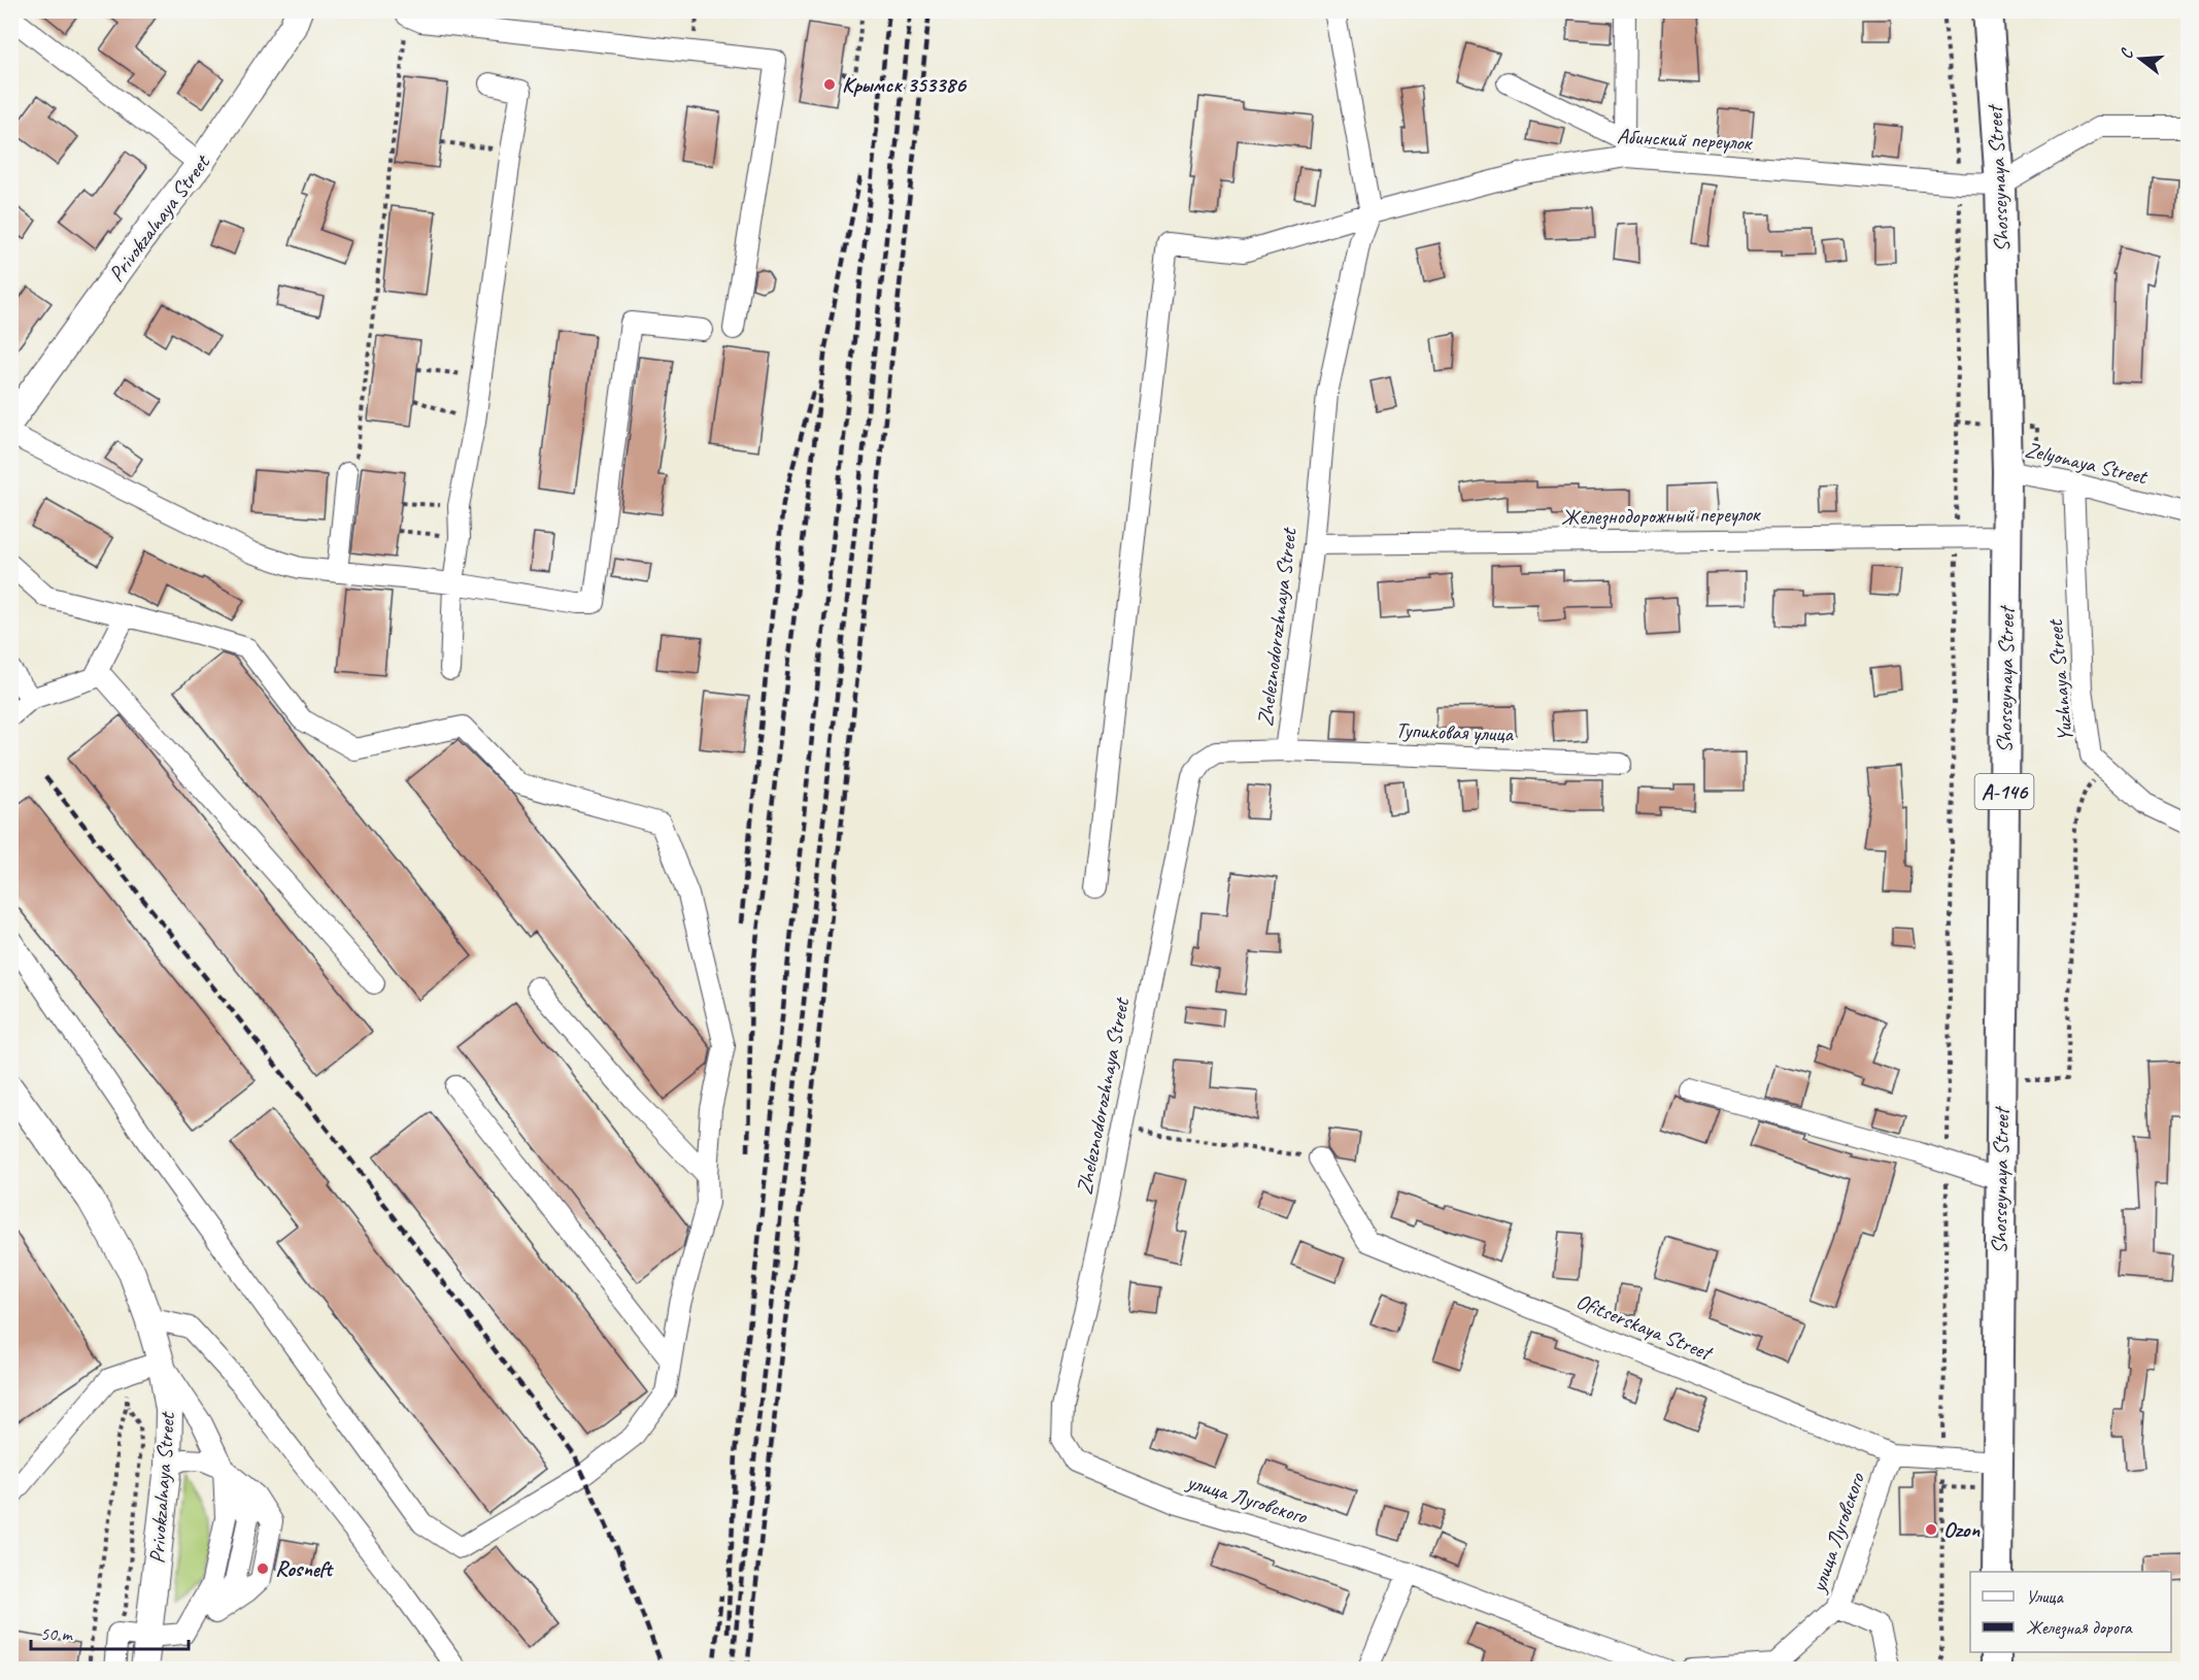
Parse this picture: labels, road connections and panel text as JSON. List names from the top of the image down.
{
  "streets": {
    "highway": ["Shosseynaya Street", "А-146"],
    "main road": ["Privokzalnaya Street"],
    "street": [
      "Абинский переулок",
      "Zelyonaya Street",
      "Железнодорожный переулок",
      "Zheleznodorozhnaya Street",
      "Yuzhnaya Street",
      "Тупиковая улица",
      "Ofitserskaya Street",
      "улица Луговского"
    ]
  },
  "crossings": [
    ["Абинский переулок", "Shosseynaya Street"],
    ["Абинский переулок", "Zheleznodorozhnaya Street"],
    ["Shosseynaya Street", "Zelyonaya Street"],
    ["Shosseynaya Street", "Железнодорожный переулок"],
    ["Shosseynaya Street", "Ofitserskaya Street"],
    ["Zelyonaya Street", "Yuzhnaya Street"],
    ["Железнодорожный переулок", "Zheleznodorozhnaya Street"],
    ["Zheleznodorozhnaya Street", "Тупиковая улица"],
    ["Zheleznodorozhnaya Street", "улица Луговского"],
    ["Ofitserskaya Street", "улица Луговского"]
  ],
  "places": ["Крымск 353386", "Ozon", "Rosneft"],
  "legend": ["Улица", "Железная дорога"],
  "scale_bar": "50 m",
  "north": "left"
}
